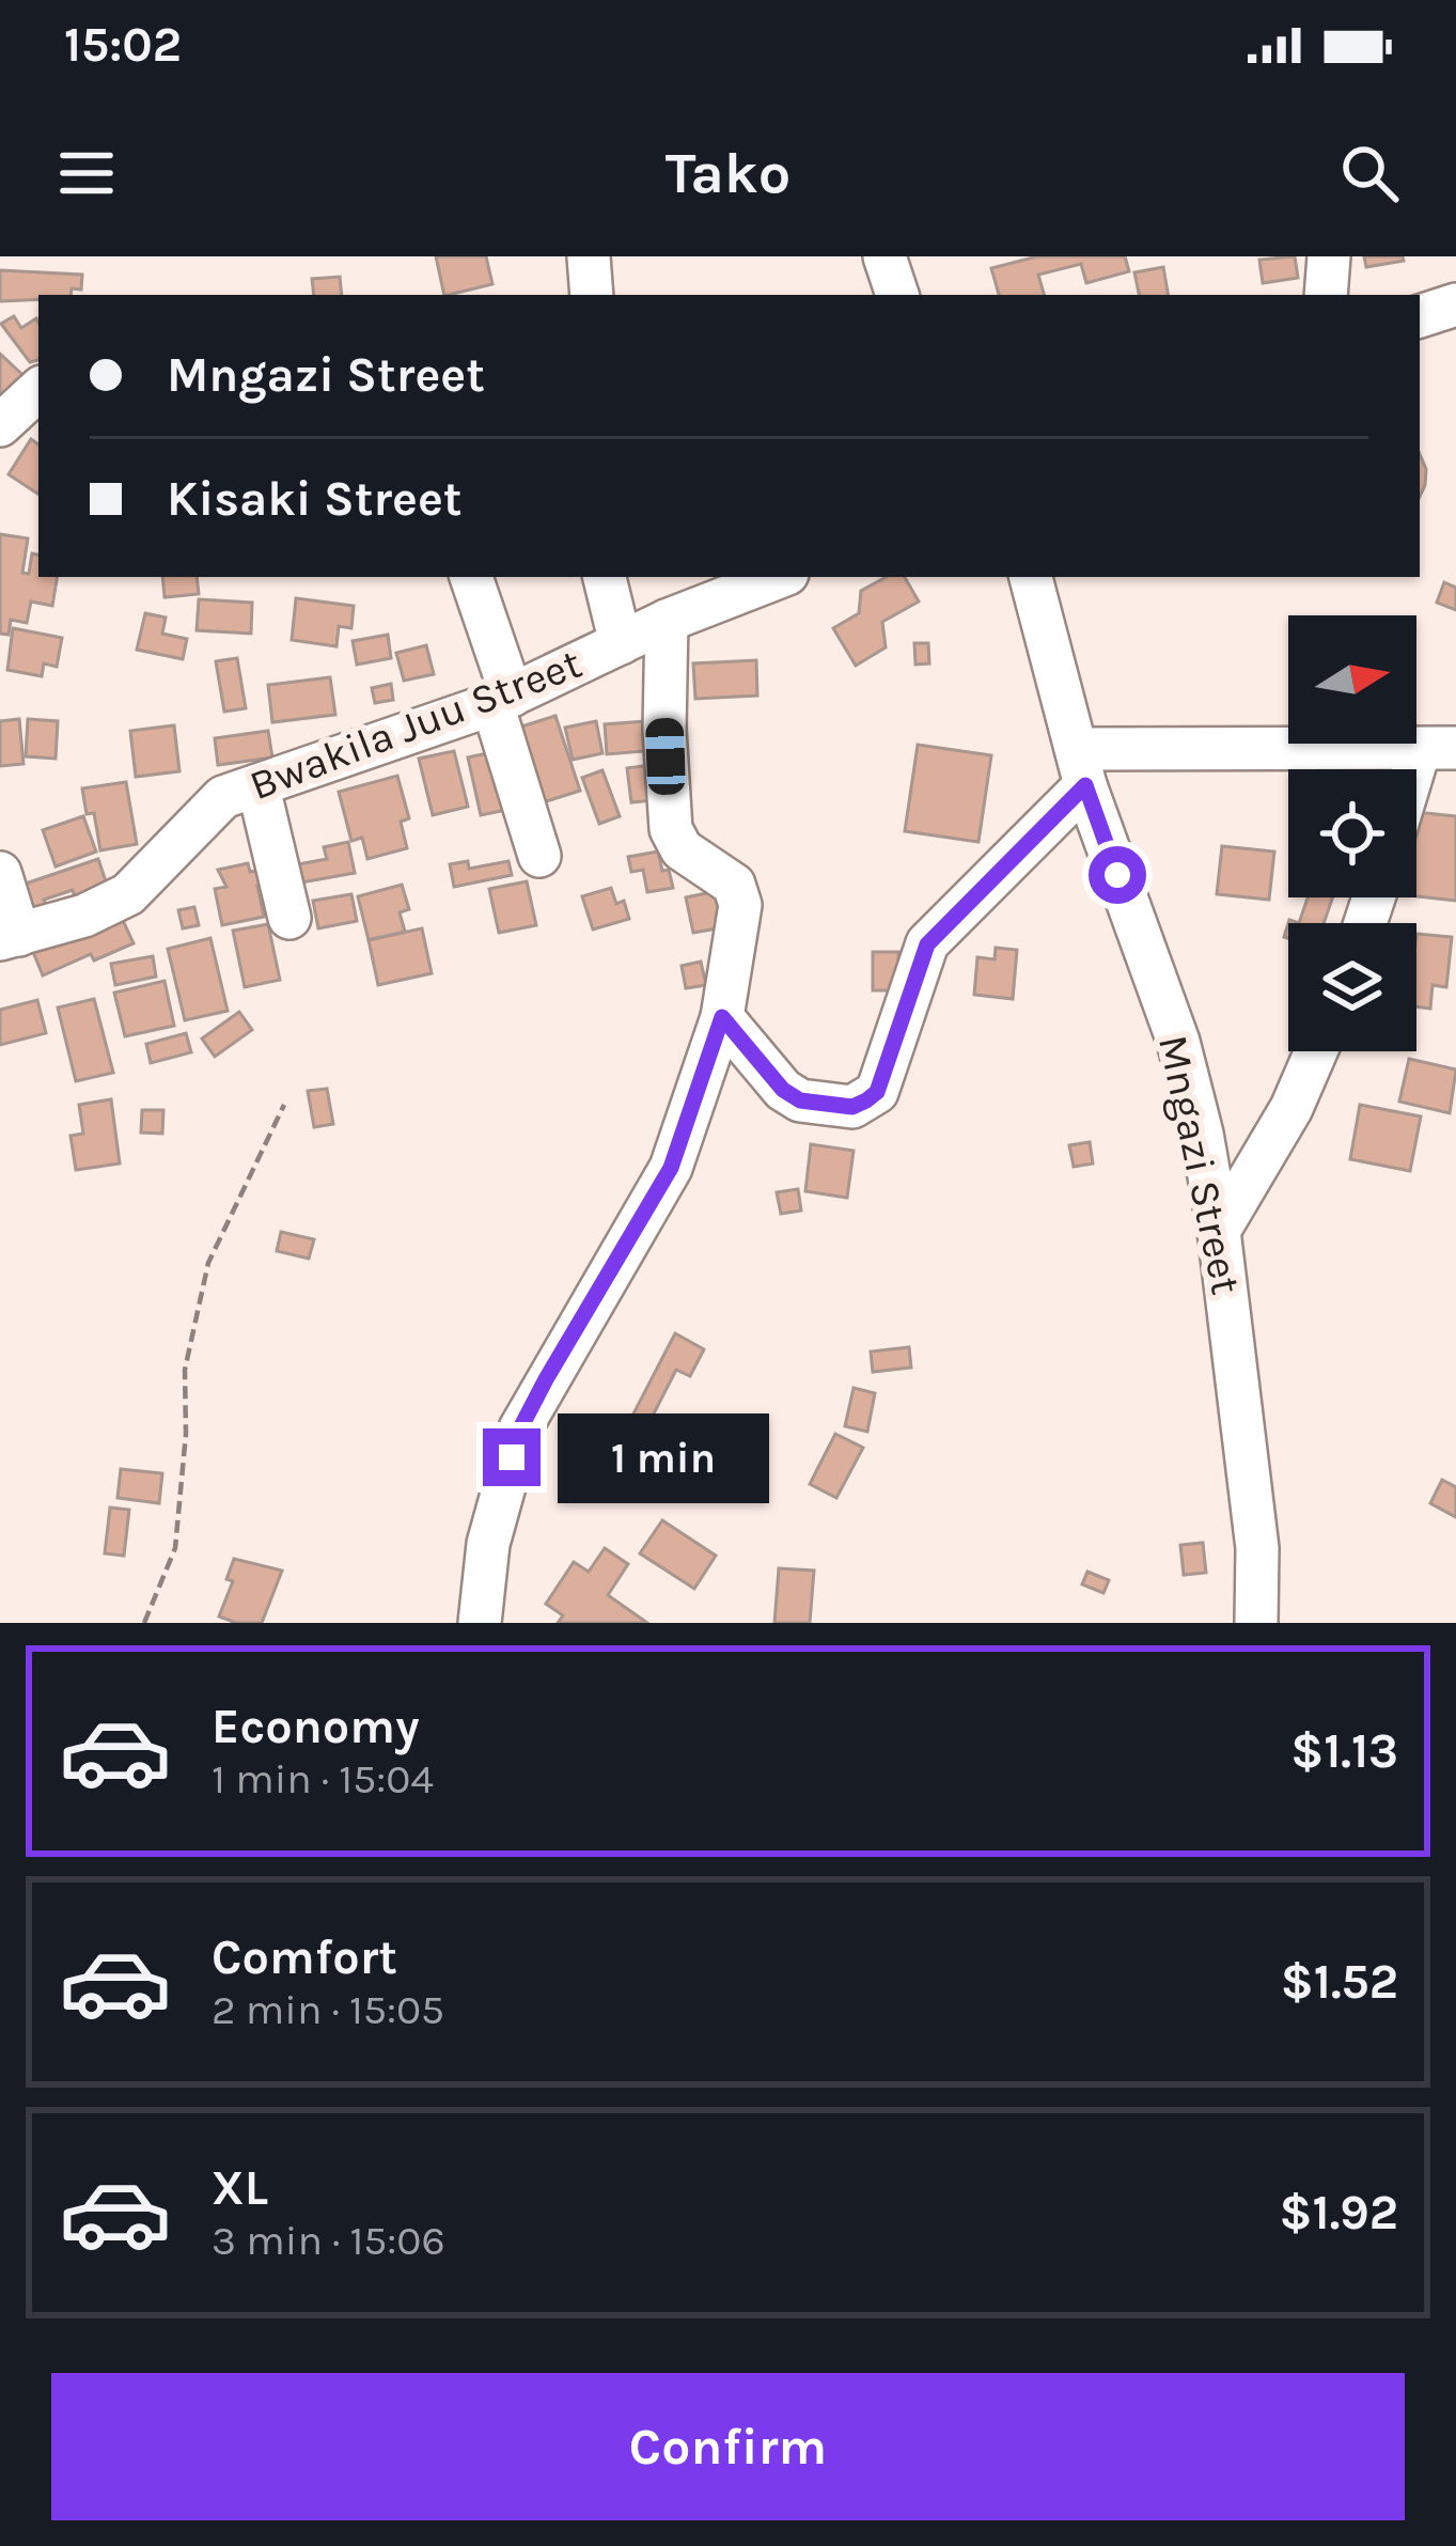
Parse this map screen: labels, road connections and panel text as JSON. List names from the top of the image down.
{
  "streets": {
    "street": ["Bwakila Juu Street", "Mngazi Street"]
  },
  "north": "right",
  "page": {
    "status": "15:02",
    "header": "Tako",
    "banner": ["Mngazi Street", "Kisaki Street"],
    "bubble": "1 min",
    "list": [
      {
        "name": "Economy",
        "note": "1 min · 15:04",
        "value": "$1.13"
      },
      {
        "name": "Comfort",
        "note": "2 min · 15:05",
        "value": "$1.52"
      },
      {
        "name": "XL",
        "note": "3 min · 15:06",
        "value": "$1.92"
      }
    ],
    "buttons": "Confirm"
  }
}
